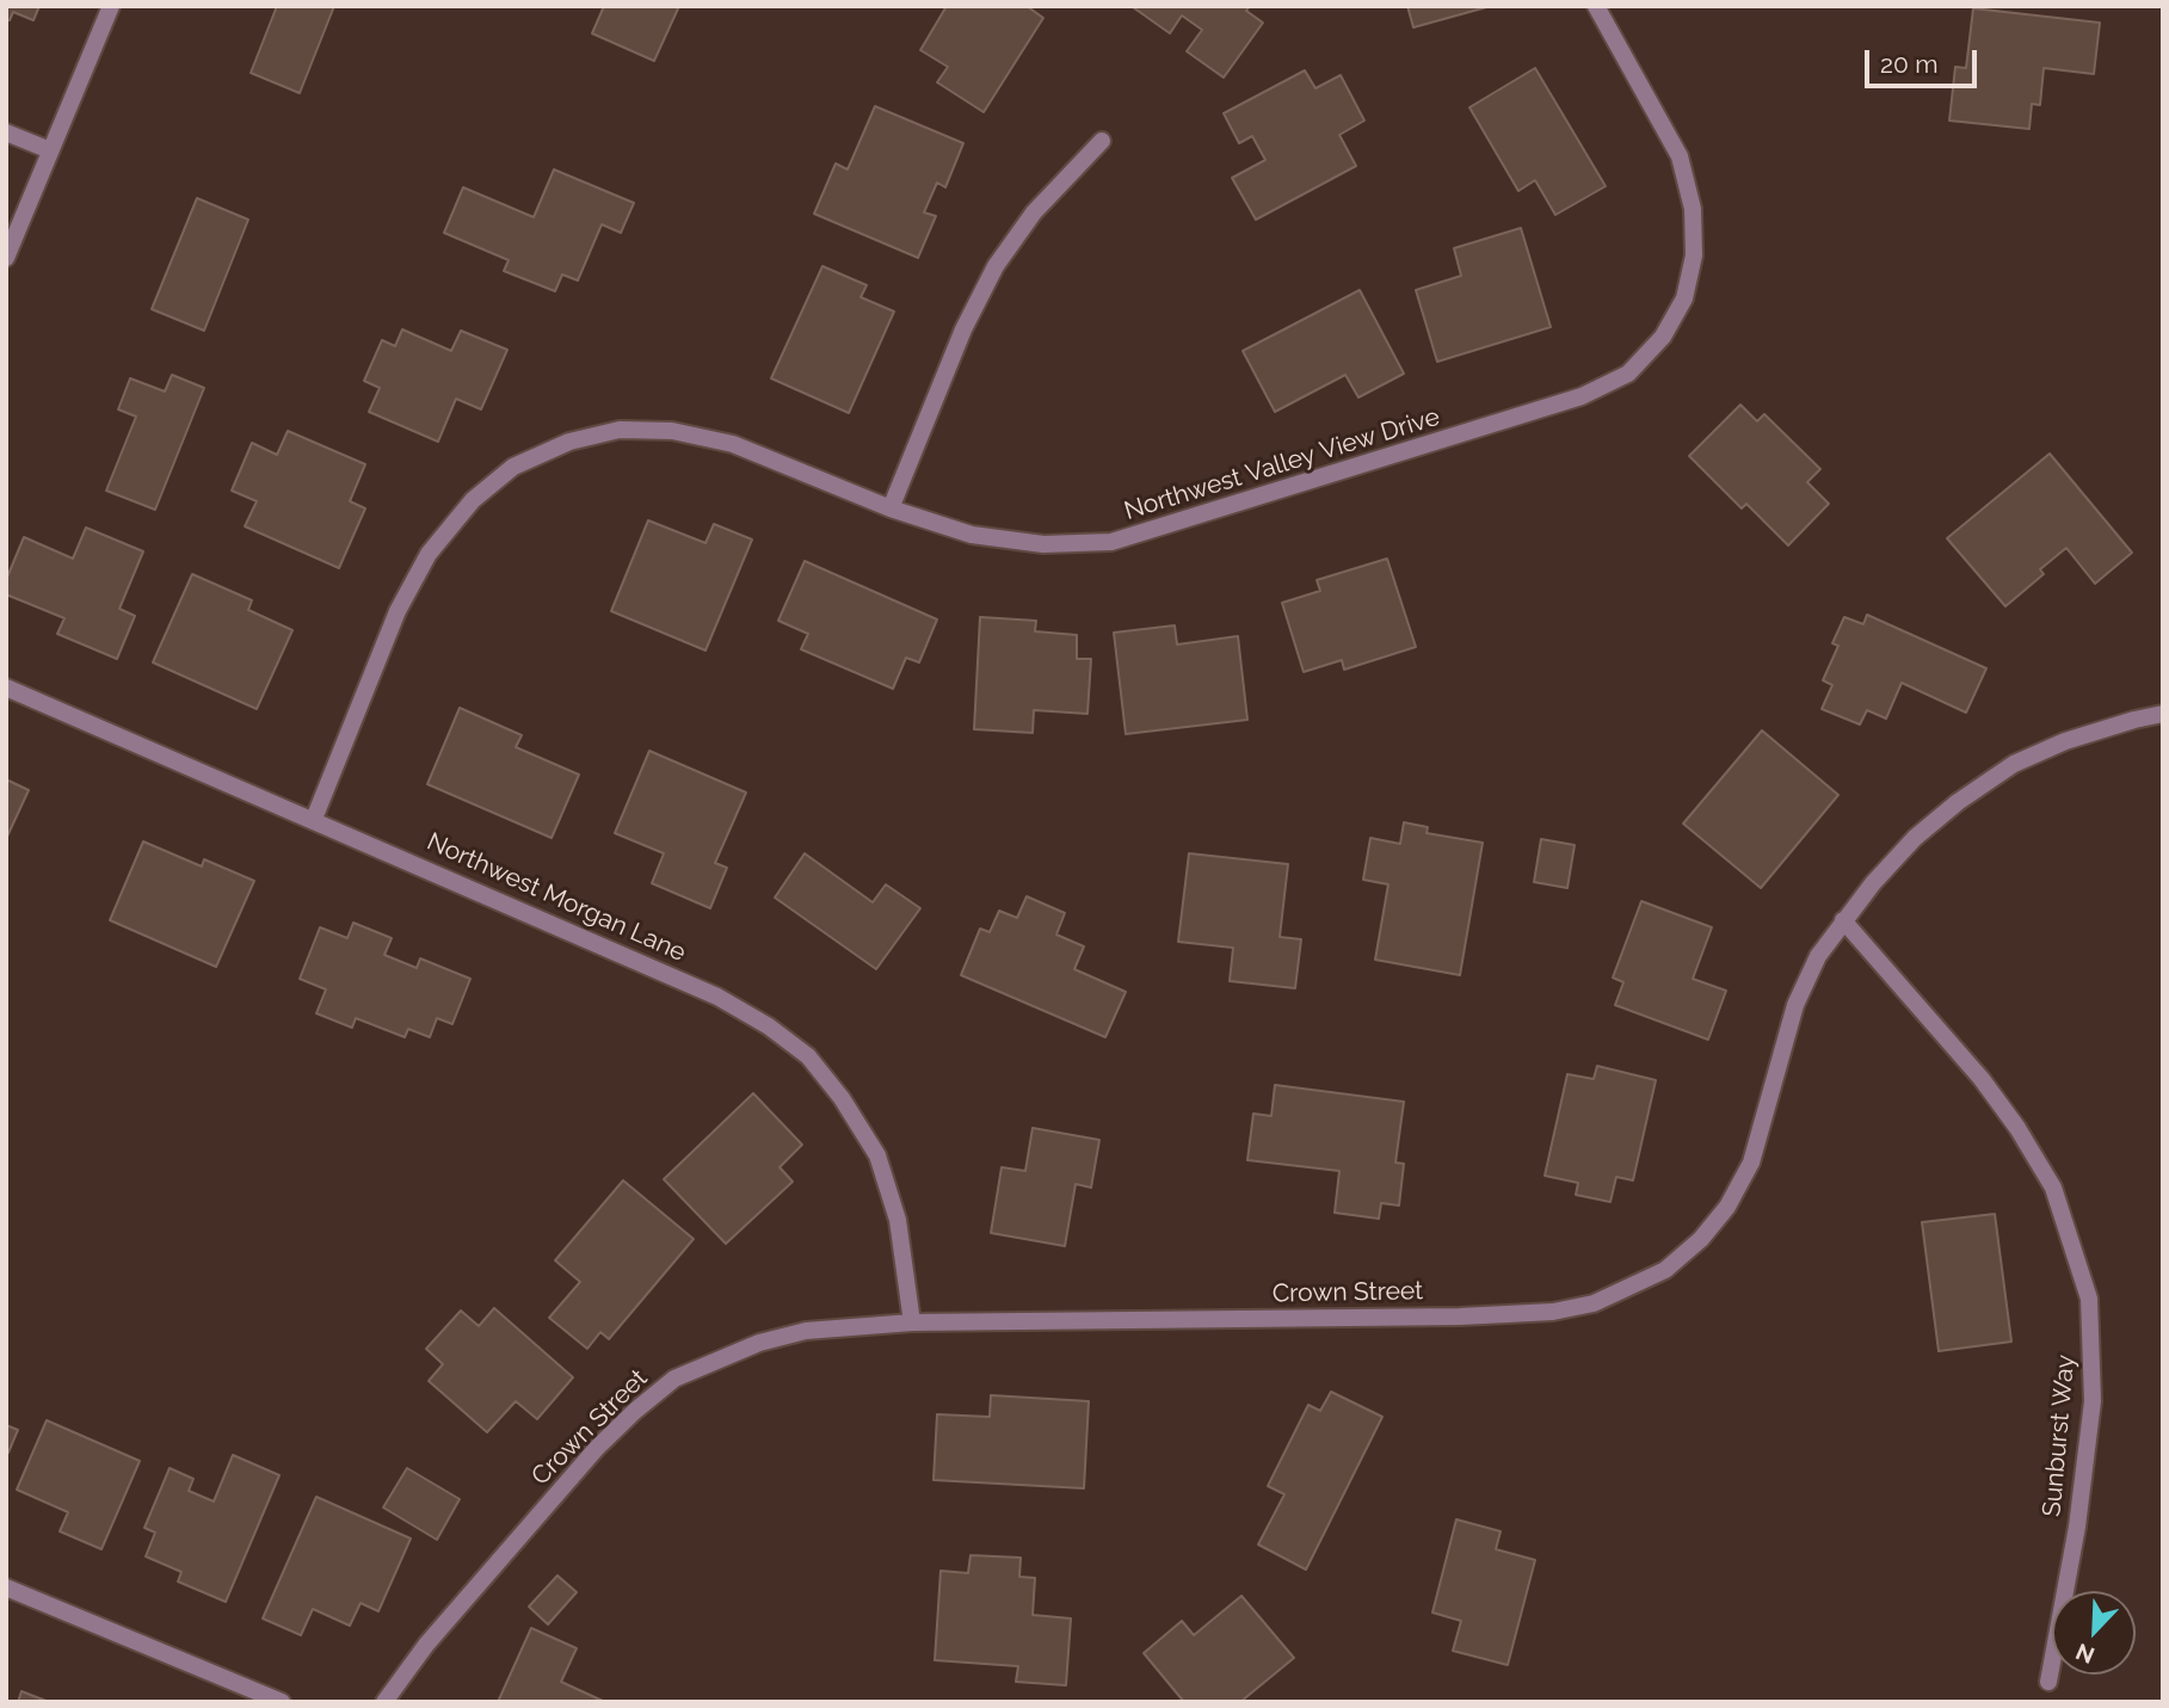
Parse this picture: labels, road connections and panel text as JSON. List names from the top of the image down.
{
  "streets": {
    "street": [
      "Northwest Valley View Drive",
      "Northwest Morgan Lane",
      "Crown Street",
      "Sunburst Way"
    ]
  },
  "crossings": [
    ["Northwest Valley View Drive", "Northwest Morgan Lane"],
    ["Northwest Morgan Lane", "Crown Street"],
    ["Crown Street", "Sunburst Way"]
  ],
  "scale_bar": "20 m",
  "north": "bottom left"
}
